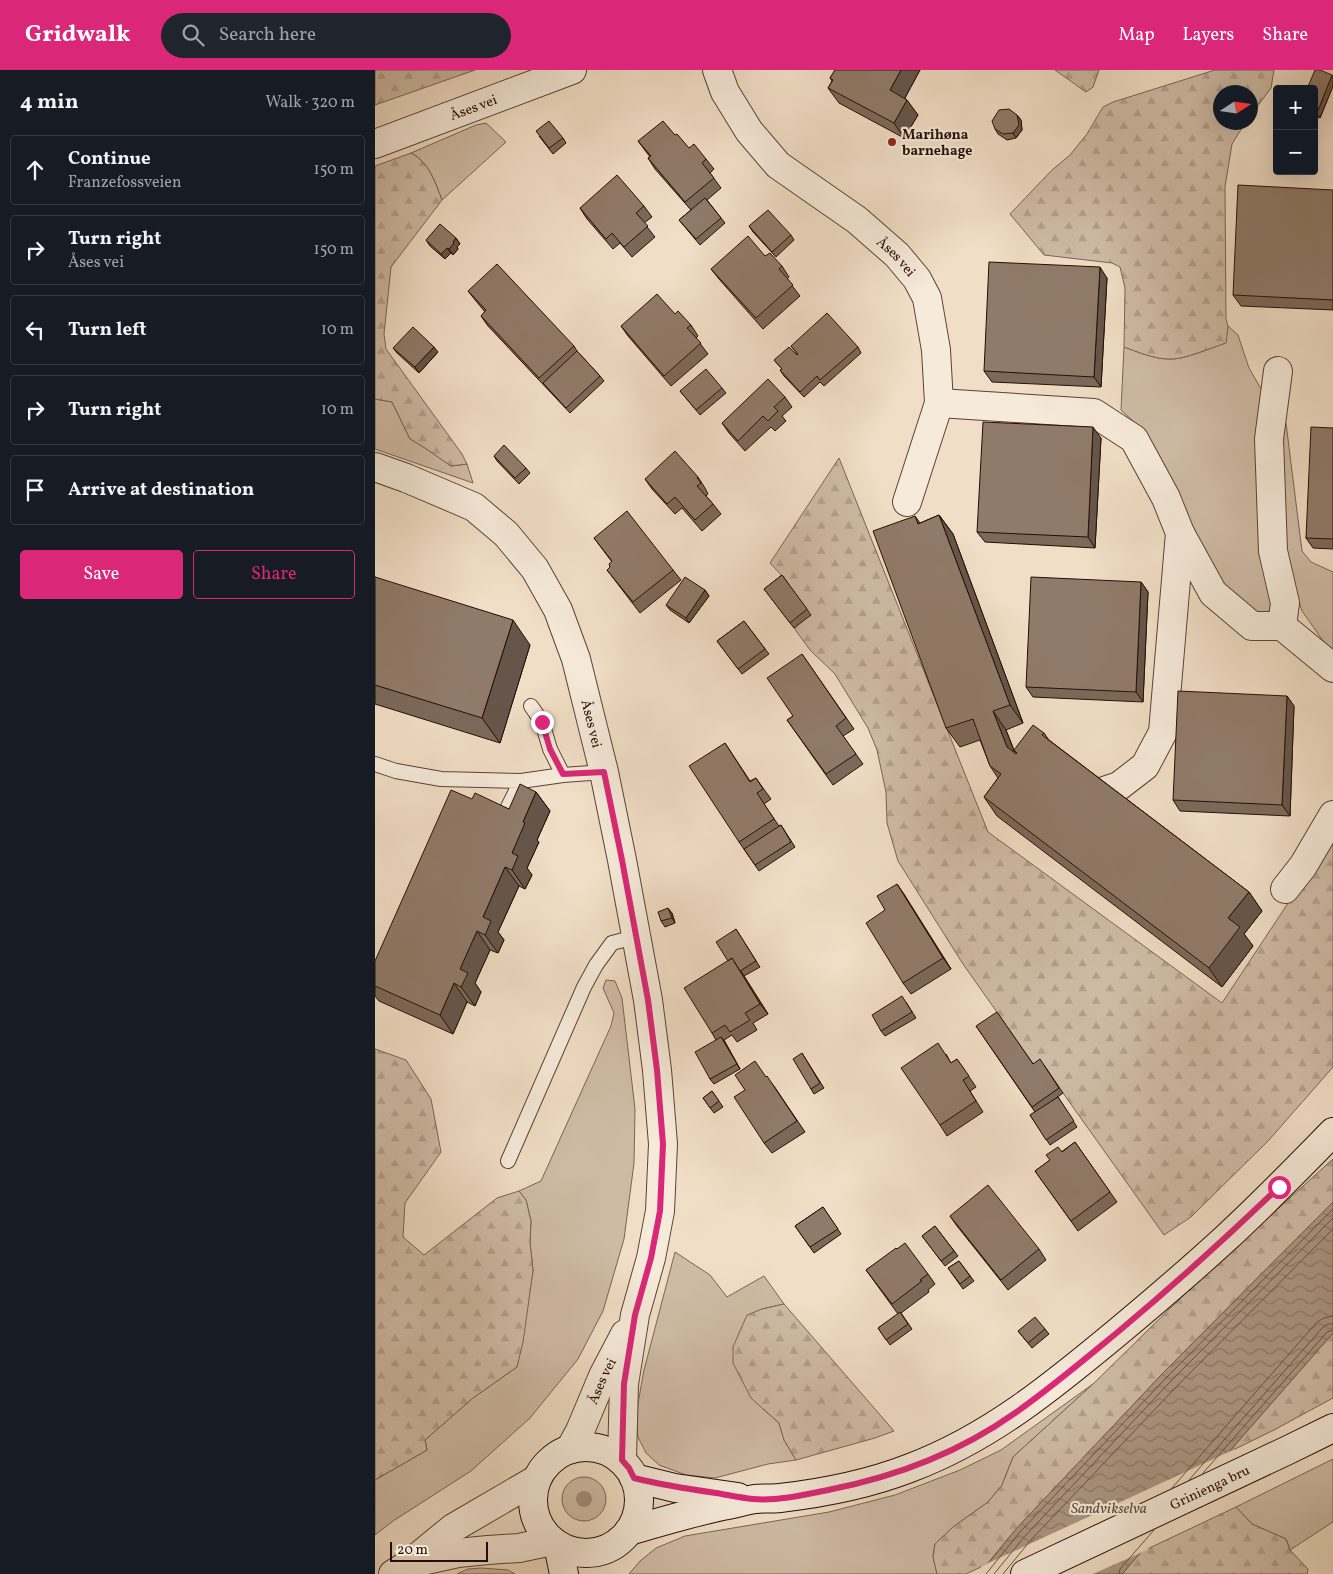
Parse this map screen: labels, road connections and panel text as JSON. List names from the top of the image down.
{
  "streets": {
    "street": ["Åses vei", "Grinienga bru"]
  },
  "water": ["Sandvikselva"],
  "places": ["Marihøna barnehage"],
  "scale_bar": "20 m",
  "north": "right",
  "page": {
    "header": "Gridwalk",
    "search": "Search here",
    "nav": ["Map", "Layers", "Share"],
    "heading": ["4 min", "Walk · 320 m"],
    "map_buttons": ["+", "−"],
    "list": [
      ["Continue", "Franzefossveien", "150 m"],
      ["Turn right", "Åses vei", "150 m"],
      ["Turn left", "10 m"],
      ["Turn right", "10 m"],
      "Arrive at destination"
    ],
    "buttons": ["Save", "Share"],
    "scale": "20 m"
  }
}
